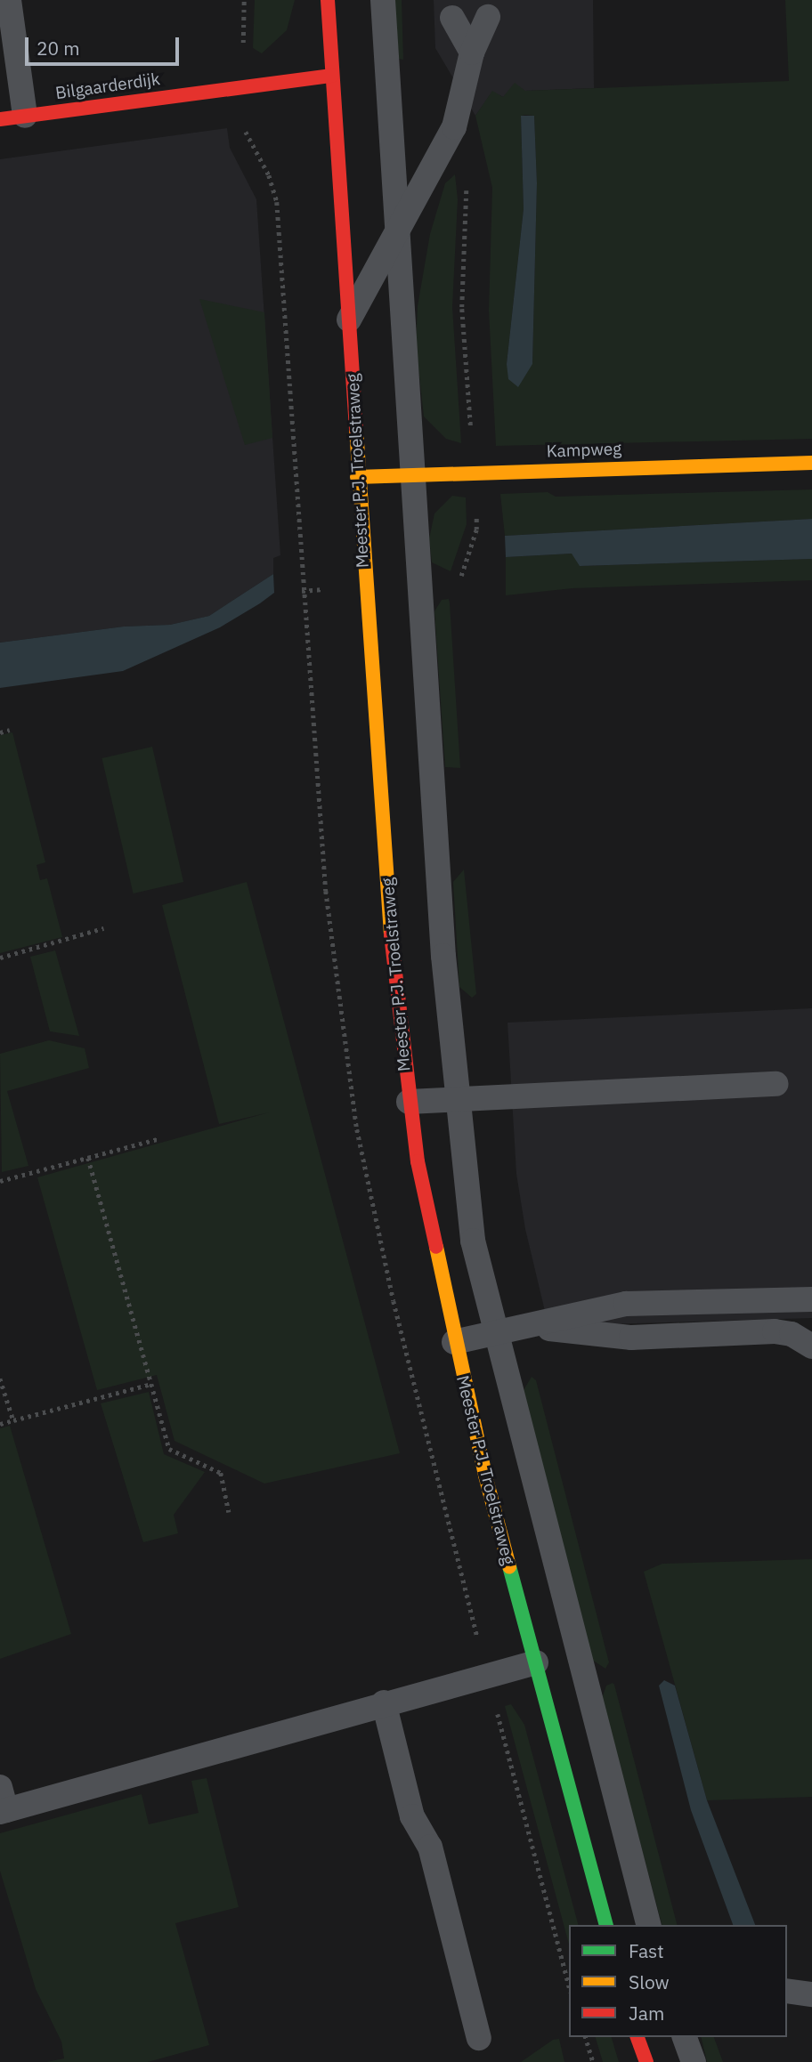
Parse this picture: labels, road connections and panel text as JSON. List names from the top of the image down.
{
  "streets": {
    "main road": ["Bilgaarderdijk", "Kampweg", "Meester P.J. Troelstraweg"]
  },
  "crossings": [
    ["Bilgaarderdijk", "Meester P.J. Troelstraweg"],
    ["Kampweg", "Meester P.J. Troelstraweg"]
  ],
  "legend": ["Fast", "Slow", "Jam"],
  "scale_bar": "20 m"
}
